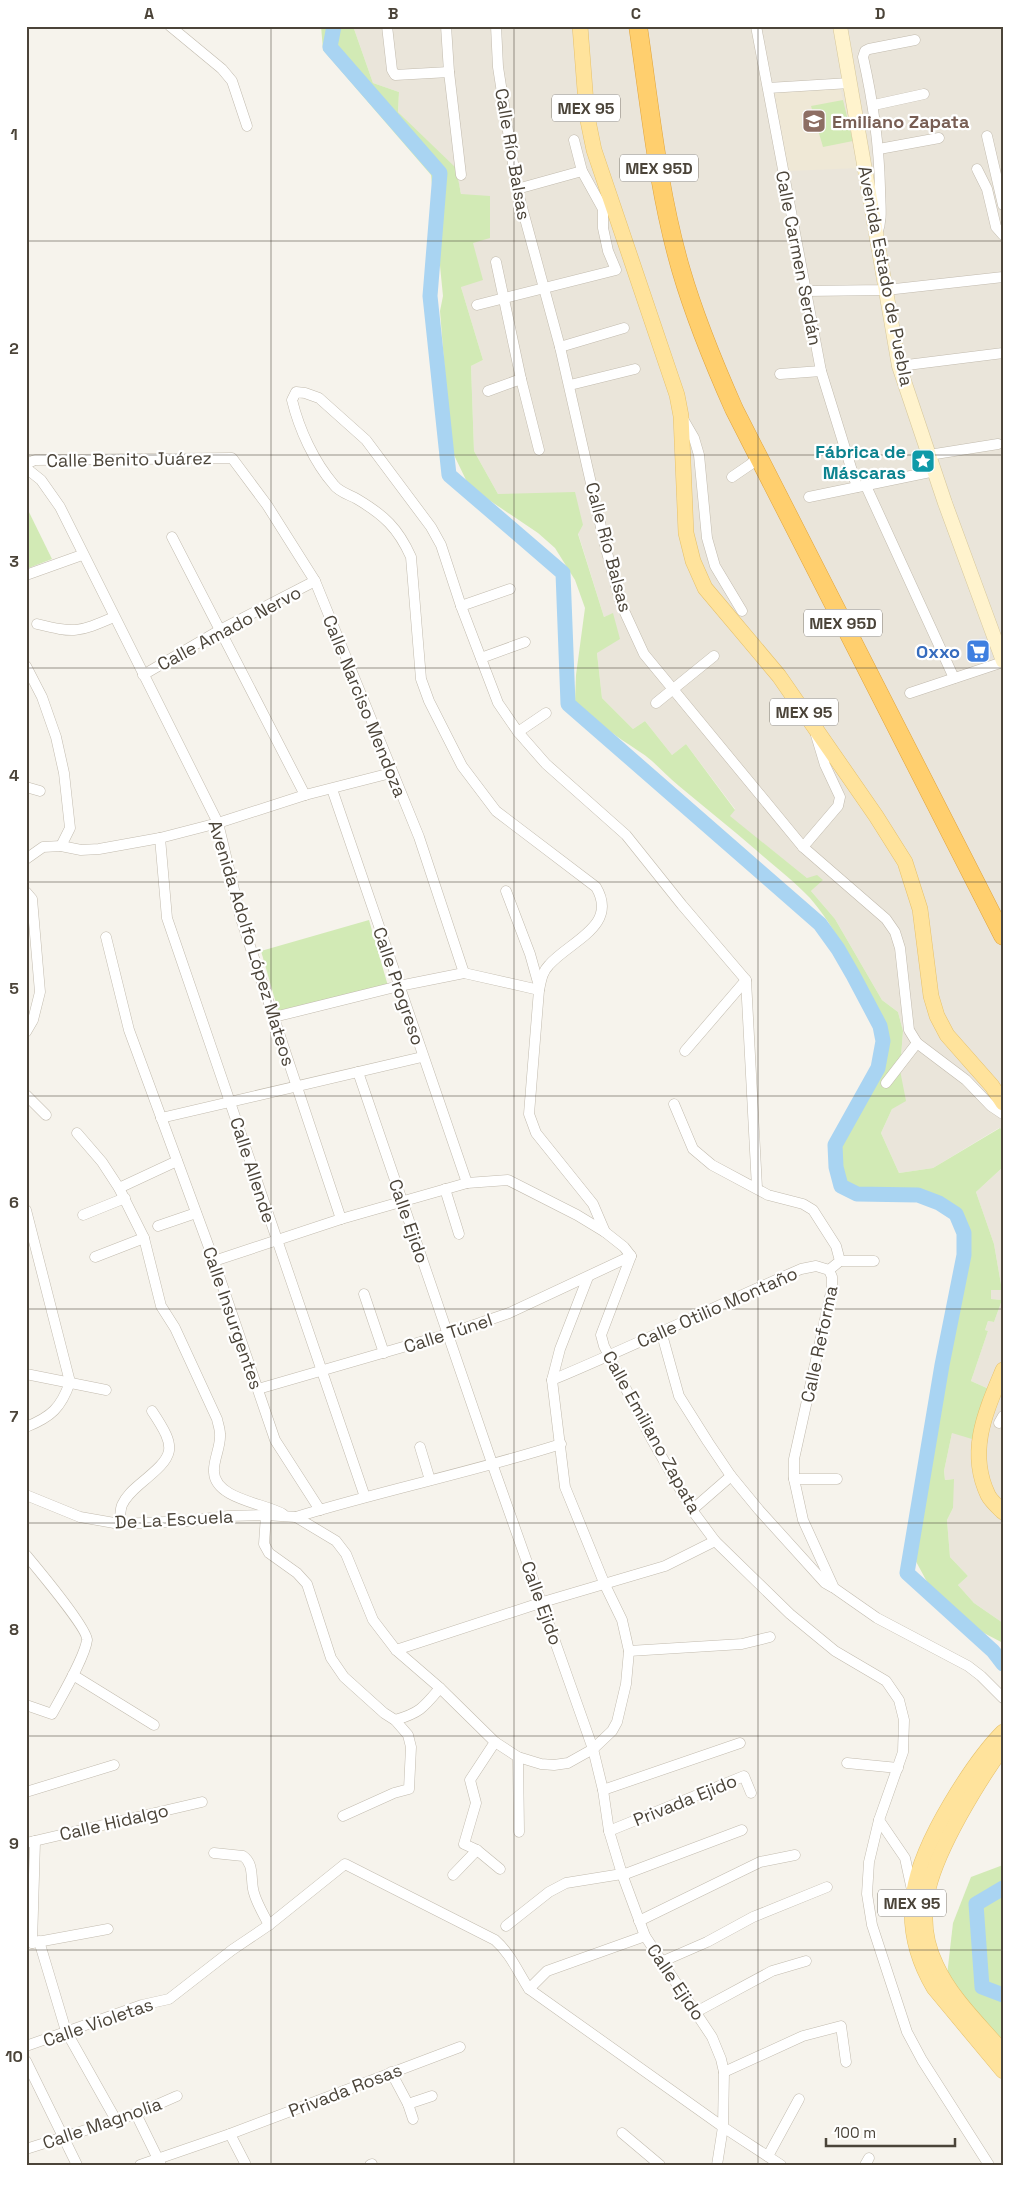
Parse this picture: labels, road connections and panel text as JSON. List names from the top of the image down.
{
  "streets": {
    "highway": ["MEX 95D"],
    "main road": ["MEX 95"],
    "street": [
      "Calle Río Balsas",
      "Calle Carmen Serdán",
      "Avenida Estado de Puebla",
      "Calle Benito Juárez",
      "Calle Amado Nervo",
      "Calle Narciso Mendoza",
      "Avenida Adolfo López Mateos",
      "Calle Progreso",
      "Calle Allende",
      "Calle Ejido",
      "Calle Otilio Montaño",
      "Calle Insurgentes",
      "Calle Túnel",
      "Calle Reforma",
      "Calle Emiliano Zapata",
      "De La Escuela",
      "Privada Ejido",
      "Calle Hidalgo",
      "Calle Violetas",
      "Privada Rosas",
      "Calle Magnolia"
    ]
  },
  "crossings": [
    ["Calle Benito Juárez", "Calle Narciso Mendoza"],
    ["Calle Amado Nervo", "Calle Narciso Mendoza"],
    ["Calle Amado Nervo", "Avenida Adolfo López Mateos"],
    ["Calle Allende", "Calle Túnel"],
    ["Calle Ejido", "Calle Túnel"],
    ["Calle Ejido", "Privada Ejido"],
    ["Calle Otilio Montaño", "Calle Reforma"],
    ["Calle Otilio Montaño", "Calle Emiliano Zapata"],
    ["Calle Insurgentes", "Calle Túnel"],
    ["Calle Túnel", "Calle Emiliano Zapata"]
  ],
  "places": {
    "school or university": ["Emiliano Zapata"],
    "place": ["Fábrica de Máscaras"],
    "supermarket": ["Oxxo"]
  },
  "scale_bar": "100 m",
  "grid": {
    "columns": [
      "A",
      "B",
      "C",
      "D"
    ],
    "rows": [
      "1",
      "2",
      "3",
      "4",
      "5",
      "6",
      "7",
      "8",
      "9",
      "10"
    ]
  }
}
